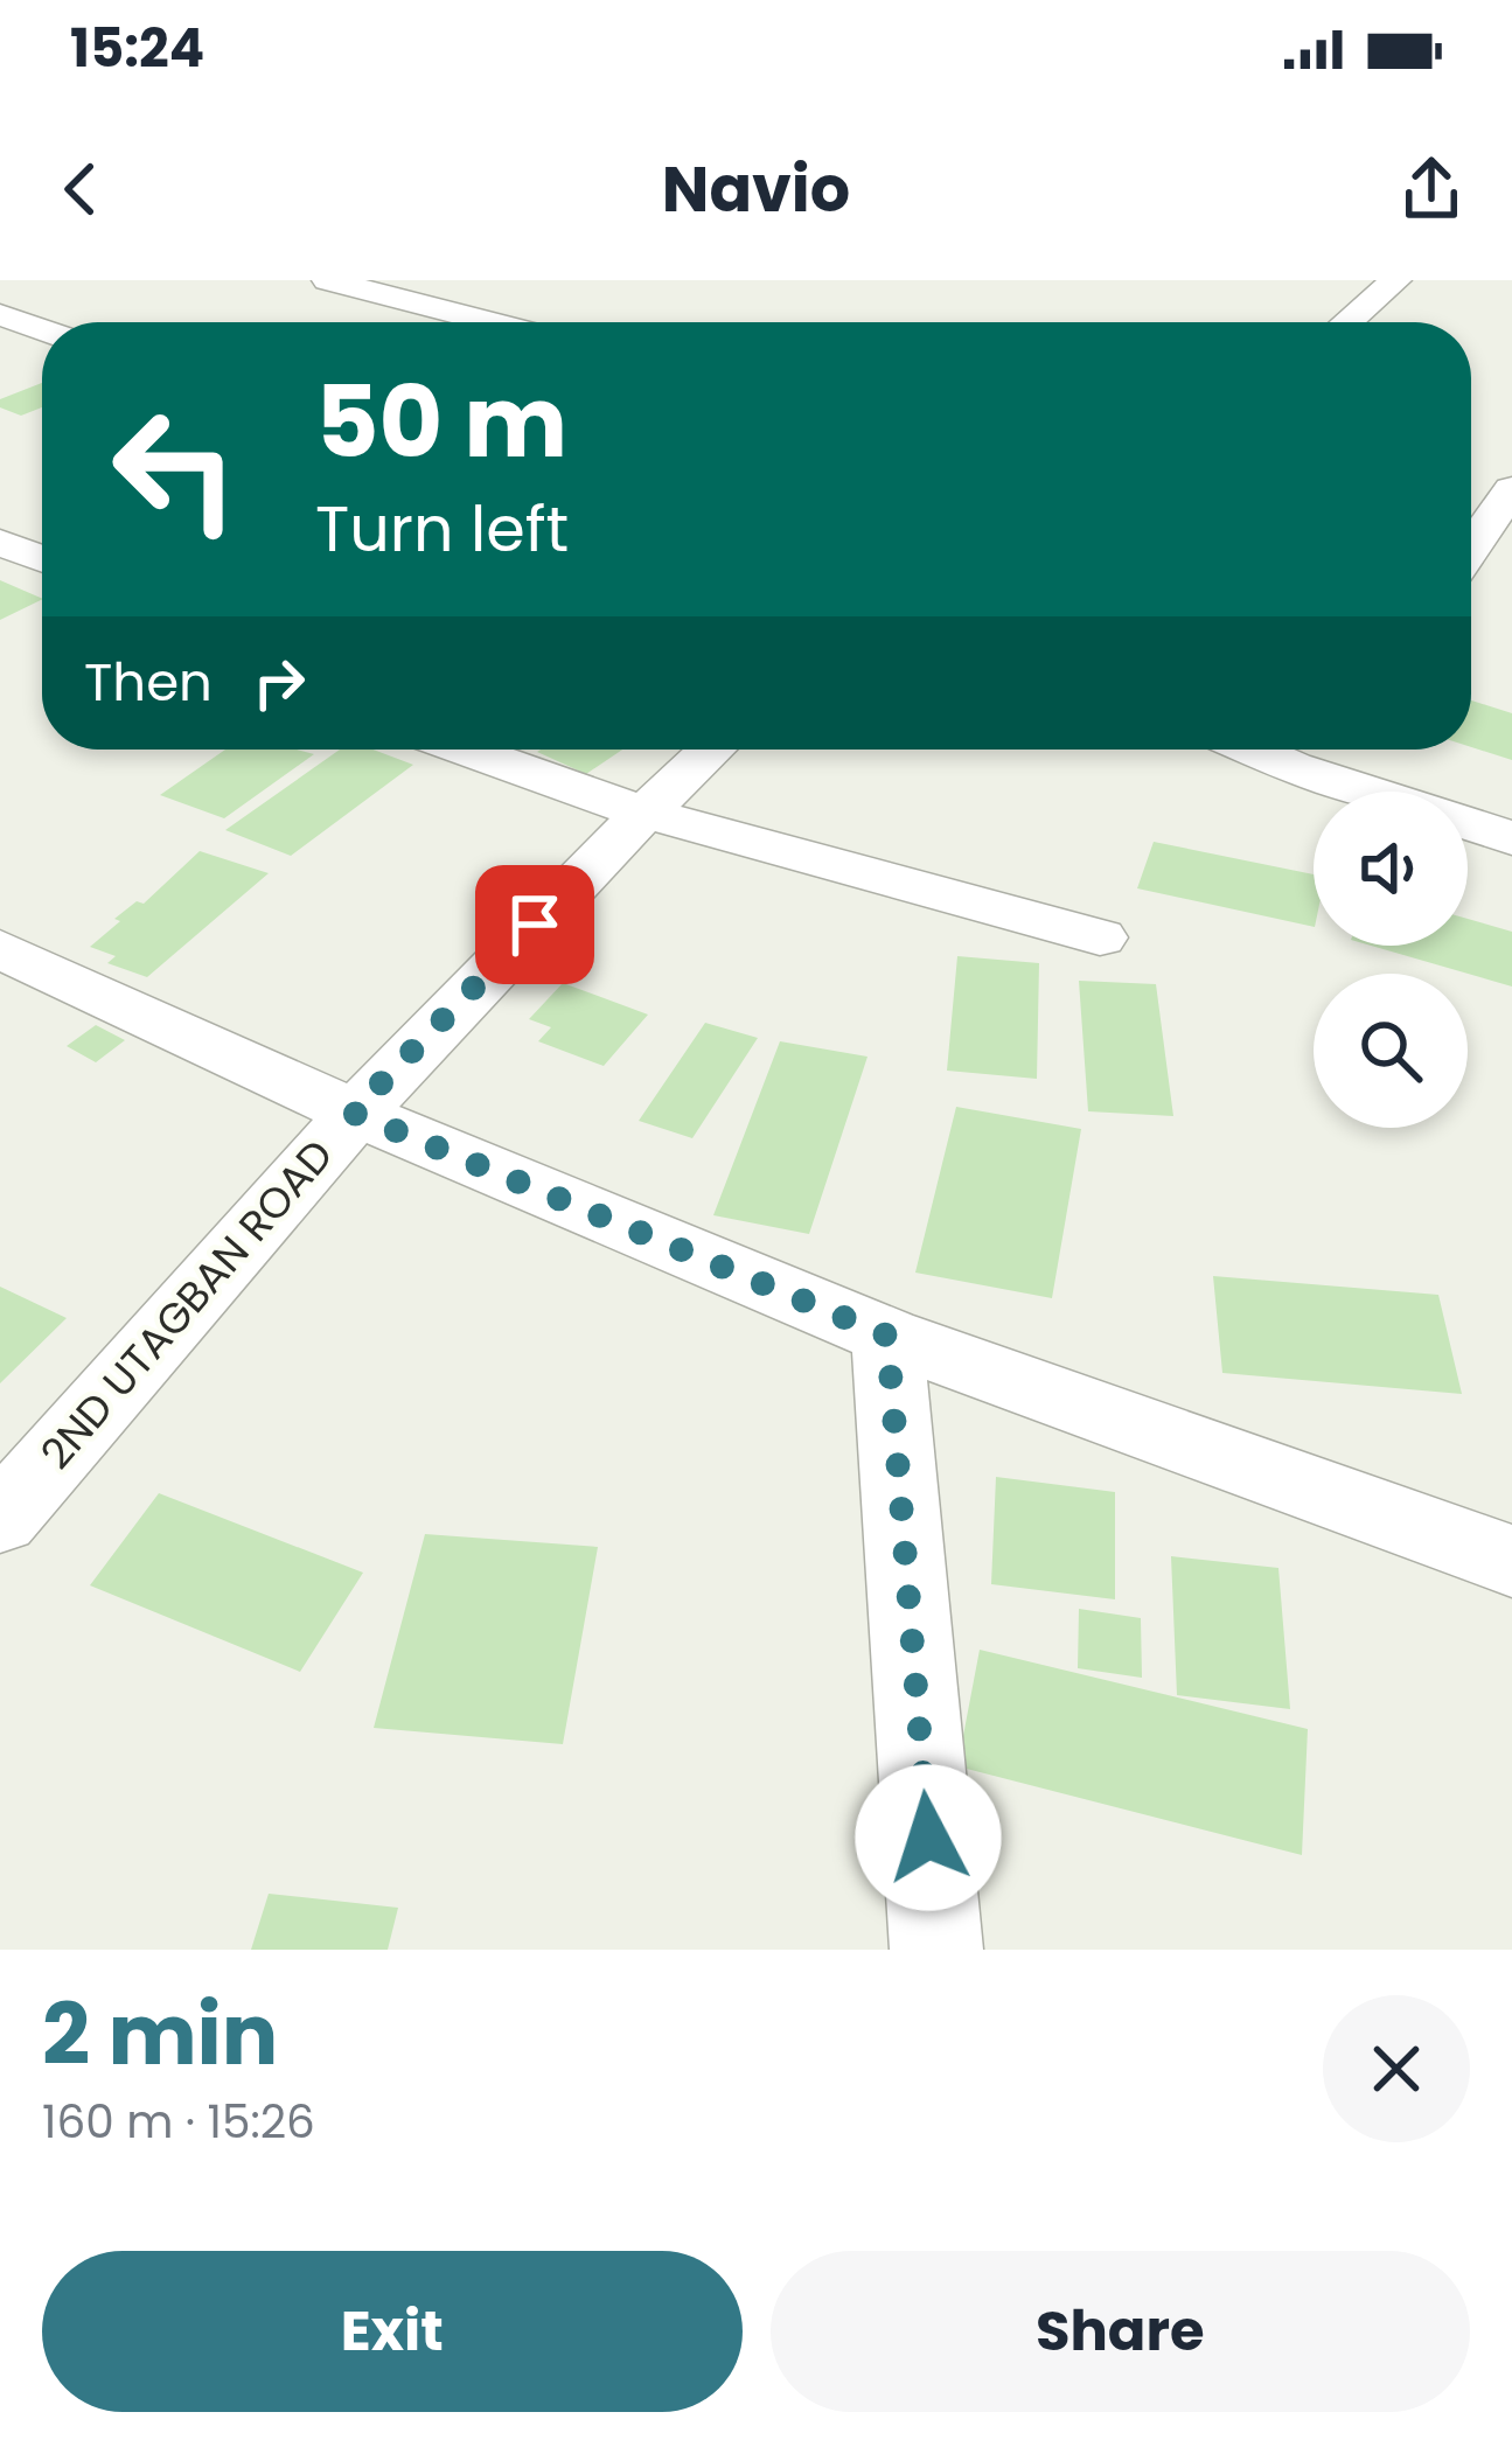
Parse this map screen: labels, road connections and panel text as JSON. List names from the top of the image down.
{
  "streets": {
    "street": ["2ND UTAGBAN ROAD"]
  },
  "page": {
    "status": "15:24",
    "header": "Navio",
    "turn": ["50 m", "Turn left"],
    "then": "Then",
    "heading": ["2 min", "160 m · 15:26"],
    "buttons": ["Exit", "Share"]
  }
}
